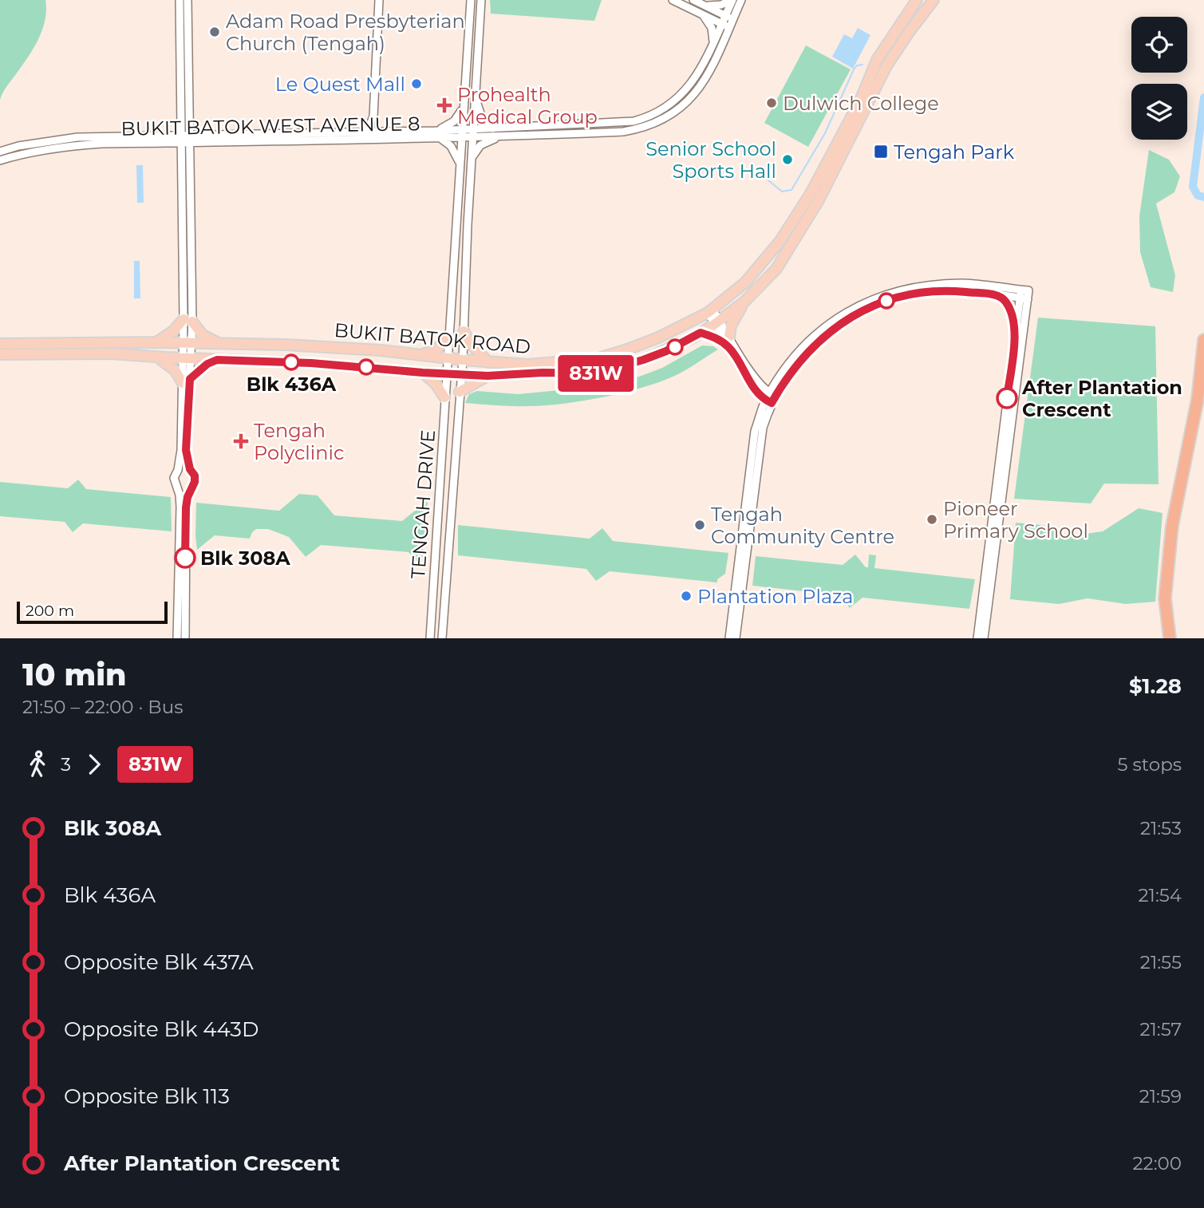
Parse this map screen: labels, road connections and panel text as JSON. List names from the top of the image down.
{
  "streets": {
    "main road": ["BUKIT BATOK ROAD"],
    "street": ["BUKIT BATOK WEST AVENUE 8", "TENGAH DRIVE"]
  },
  "crossings": [
    ["BUKIT BATOK WEST AVENUE 8", "TENGAH DRIVE"],
    ["BUKIT BATOK ROAD", "TENGAH DRIVE"]
  ],
  "places": {
    "other": [
      "Adam Road Presbyterian Church (Tengah)",
      "Le Quest Mall",
      "Dulwich College",
      "Senior School Sports Hall",
      "Blk 436A",
      "After Plantation Crescent",
      "Pioneer Primary School",
      "Tengah Community Centre",
      "Blk 308A",
      "Plantation Plaza"
    ],
    "health": ["Prohealth Medical Group", "Tengah Polyclinic"],
    "transit": ["Tengah Park"]
  },
  "lines": ["bus line 831W"],
  "scale_bar": "200 m",
  "page": {
    "on_map": "831W",
    "scale": "200 m",
    "heading": ["10 min", "21:50 – 22:00 · Bus", "$1.28"],
    "legs": ["3", "831W", "5 stops"],
    "list": [
      {
        "name": "Blk 308A",
        "value": "21:53"
      },
      {
        "name": "Blk 436A",
        "value": "21:54"
      },
      {
        "name": "Opposite Blk 437A",
        "value": "21:55"
      },
      {
        "name": "Opposite Blk 443D",
        "value": "21:57"
      },
      {
        "name": "Opposite Blk 113",
        "value": "21:59"
      },
      {
        "name": "After Plantation Crescent",
        "value": "22:00"
      }
    ]
  }
}
